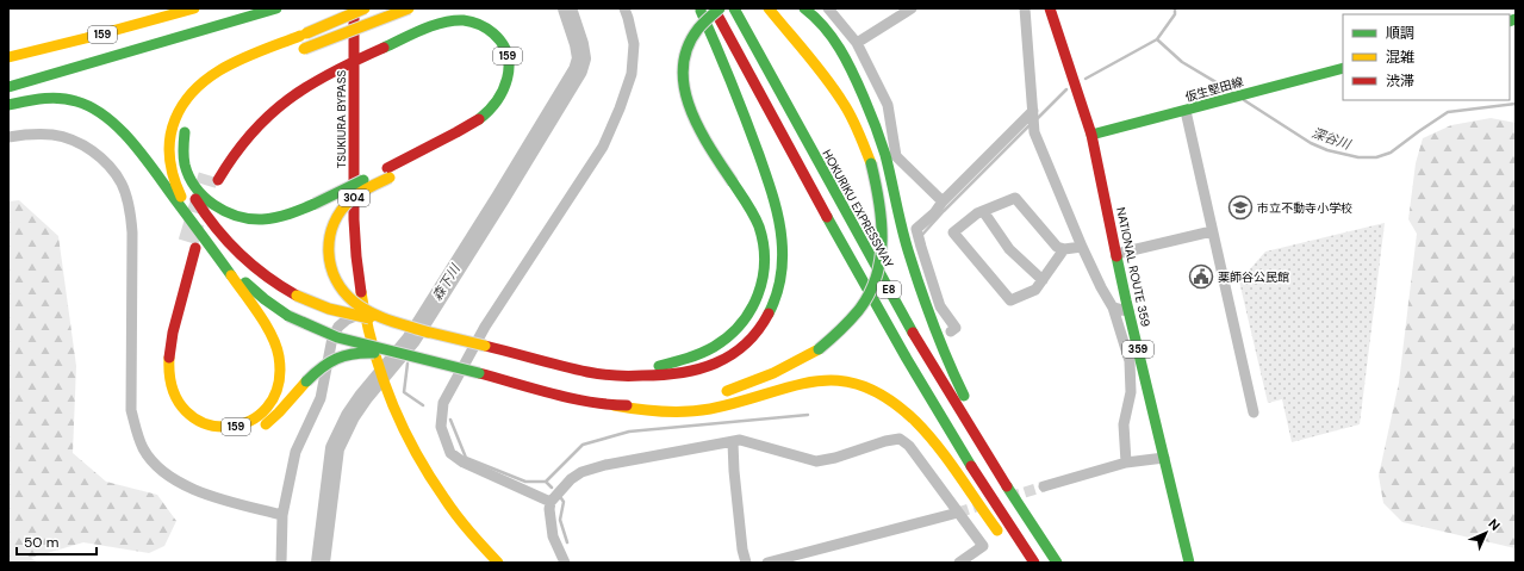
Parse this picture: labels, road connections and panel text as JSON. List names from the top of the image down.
{
  "streets": {
    "main road": [
      "159",
      "仮生堅田線",
      "TSUKIURA BYPASS",
      "304",
      "HOKURIKU EXPRESSWAY",
      "NATIONAL ROUTE 359",
      "E8",
      "359"
    ]
  },
  "crossings": [
    ["159", "TSUKIURA BYPASS"],
    ["仮生堅田線", "NATIONAL ROUTE 359"]
  ],
  "water": ["深谷川", "森下川"],
  "places": {
    "school or university": ["市立不動寺小学校"],
    "public building": ["薬師谷公民館"]
  },
  "legend": ["順調", "混雑", "渋滞"],
  "scale_bar": "50 m",
  "north": "top right"
}
